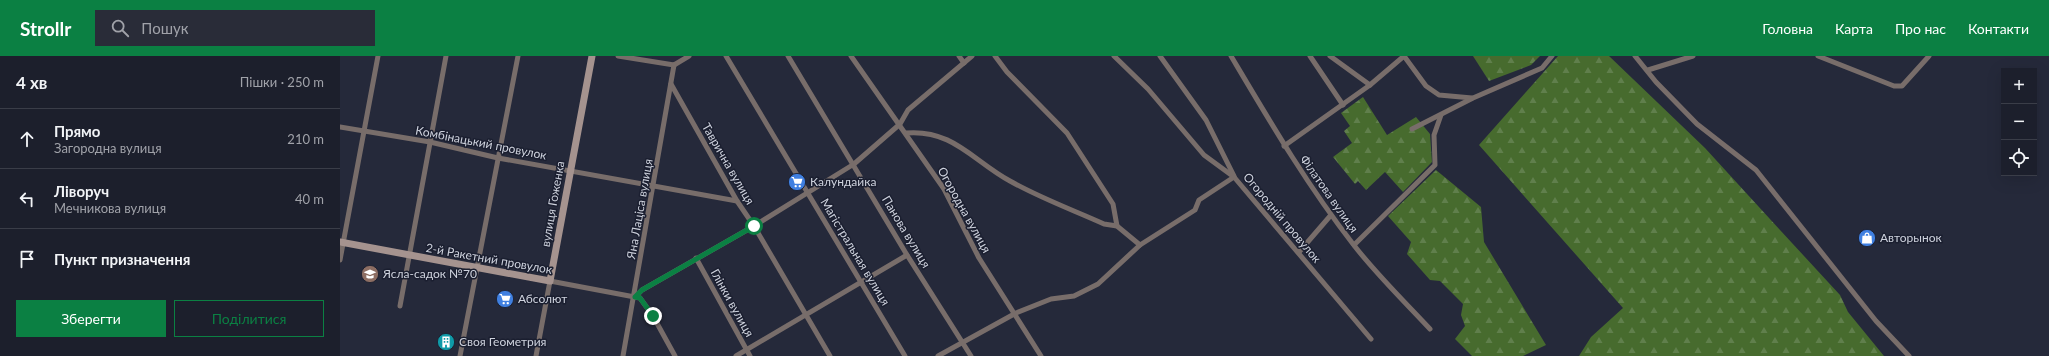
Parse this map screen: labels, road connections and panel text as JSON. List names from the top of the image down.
{
  "streets": {
    "street": [
      "Комбінацький провулок",
      "Таврична вулиця",
      "Філатова вулиця",
      "вулиця Гоженка",
      "Яна Лаціса вулиця",
      "Огородна вулиця",
      "Огородній провулок",
      "Панова вулиця",
      "Магістральная вулиця",
      "2-й Ракетний провулок",
      "Глінки вулиця"
    ]
  },
  "crossings": [
    ["Комбінацький провулок", "Таврична вулиця"],
    ["Комбінацький провулок", "вулиця Гоженка"],
    ["Комбінацький провулок", "Яна Лаціса вулиця"],
    ["Таврична вулиця", "Яна Лаціса вулиця"],
    ["вулиця Гоженка", "2-й Ракетний провулок"],
    ["Яна Лаціса вулиця", "2-й Ракетний провулок"],
    ["Огородна вулиця", "Огородній провулок"],
    ["Огородній провулок", "Панова вулиця"]
  ],
  "places": {
    "supermarket": ["Калундайка", "Абсолют"],
    "shop": ["Авторынок"],
    "school or university": ["Ясла-садок №70"],
    "building": ["Своя Геометрия"]
  },
  "page": {
    "header": "Strollr",
    "search": "Пошук",
    "nav": [
      "Головна",
      "Карта",
      "Про нас",
      "Контакти"
    ],
    "heading": ["4 хв", "Пішки · 250 m"],
    "map_buttons": ["+", "−"],
    "list": [
      ["Прямо", "Загородна вулиця", "210 m"],
      ["Ліворуч", "Мечникова вулиця", "40 m"],
      "Пункт призначення"
    ],
    "buttons": ["Зберегти", "Поділитися"]
  }
}
